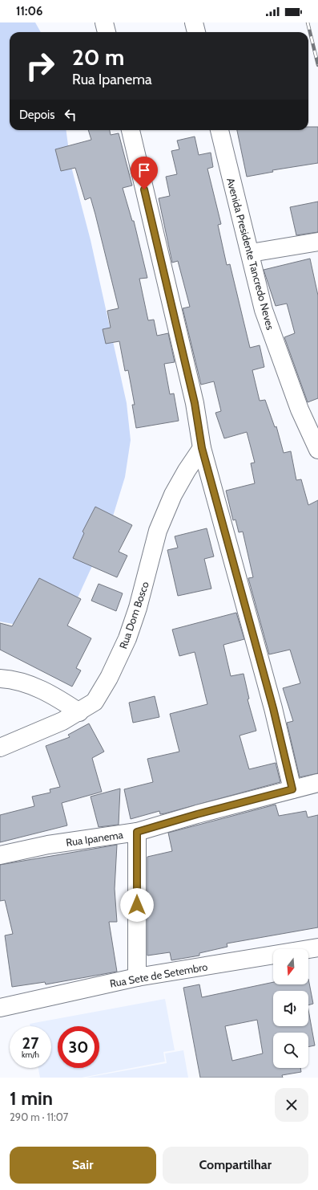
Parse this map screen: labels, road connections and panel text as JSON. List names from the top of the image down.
{
  "streets": {
    "street": [
      "Avenida Presidente Tancredo Neves",
      "Rua Dom Bosco",
      "Rua Ipanema",
      "Rua Sete de Setembro"
    ]
  },
  "north": "bottom",
  "page": {
    "status": "11:06",
    "turn": ["20 m", "Rua Ipanema"],
    "then": "Depois",
    "speed": "27 km/h",
    "limit": "30",
    "heading": ["1 min", "290 m · 11:07"],
    "buttons": ["Sair", "Compartilhar"]
  }
}
